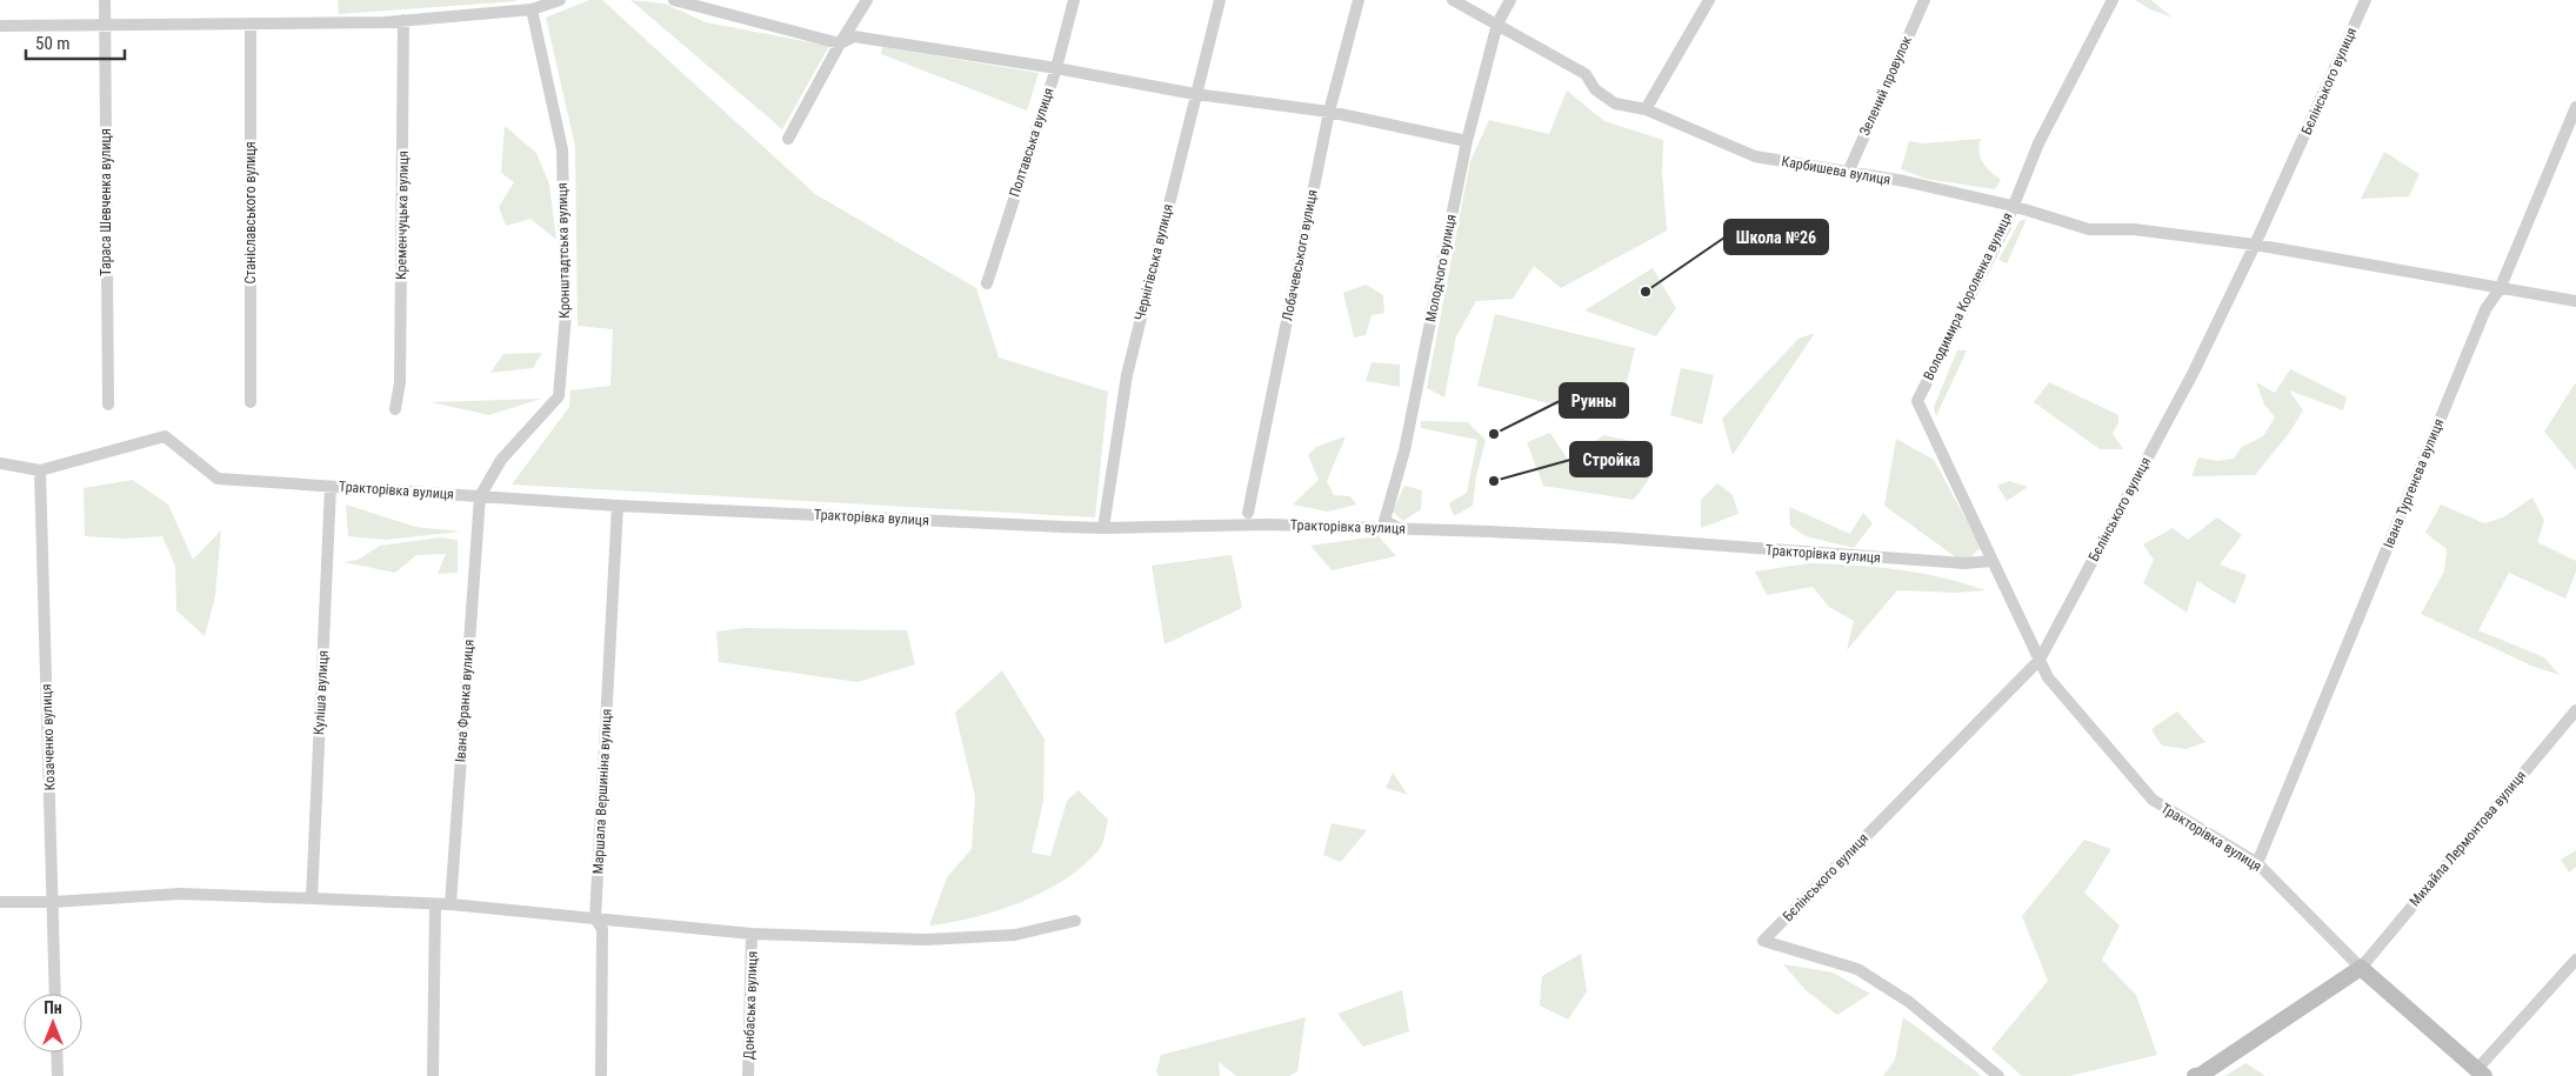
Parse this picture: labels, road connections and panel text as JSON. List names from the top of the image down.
{
  "streets": {
    "main road": ["Тракторівка вулиця"],
    "street": [
      "Бєлінського вулиця",
      "Зелений провулок",
      "Полтавська вулиця",
      "Карбишева вулиця",
      "Тараса Шевченка вулиця",
      "Станіславського вулиця",
      "Кременчуцька вулиця",
      "Кронштадтська вулиця",
      "Лобачевського вулиця",
      "Чернігівська вулиця",
      "Молодчого вулиця",
      "Володимира Короленка вулиця",
      "Івана Тургенєва вулиця",
      "Куліша вулиця",
      "Івана Франка вулиця",
      "Козаченко вулиця",
      "Маршала Вершиніна вулиця",
      "Михайла Лермонтова вулиця",
      "Донбаська вулиця"
    ]
  },
  "crossings": [
    ["Бєлінського вулиця", "Карбишева вулиця"],
    ["Бєлінського вулиця", "Тракторівка вулиця"],
    ["Зелений провулок", "Карбишева вулиця"],
    ["Карбишева вулиця", "Молодчого вулиця"],
    ["Карбишева вулиця", "Володимира Короленка вулиця"],
    ["Карбишева вулиця", "Івана Тургенєва вулиця"],
    ["Кронштадтська вулиця", "Тракторівка вулиця"],
    ["Кронштадтська вулиця", "Івана Франка вулиця"],
    ["Чернігівська вулиця", "Тракторівка вулиця"],
    ["Молодчого вулиця", "Тракторівка вулиця"],
    ["Володимира Короленка вулиця", "Тракторівка вулиця"],
    ["Івана Тургенєва вулиця", "Тракторівка вулиця"],
    ["Тракторівка вулиця", "Куліша вулиця"],
    ["Тракторівка вулиця", "Івана Франка вулиця"],
    ["Тракторівка вулиця", "Козаченко вулиця"],
    ["Тракторівка вулиця", "Маршала Вершиніна вулиця"],
    ["Тракторівка вулиця", "Михайла Лермонтова вулиця"]
  ],
  "places": ["Школа №26", "Руины", "Стройка"],
  "scale_bar": "50 m",
  "north": "top"
}
